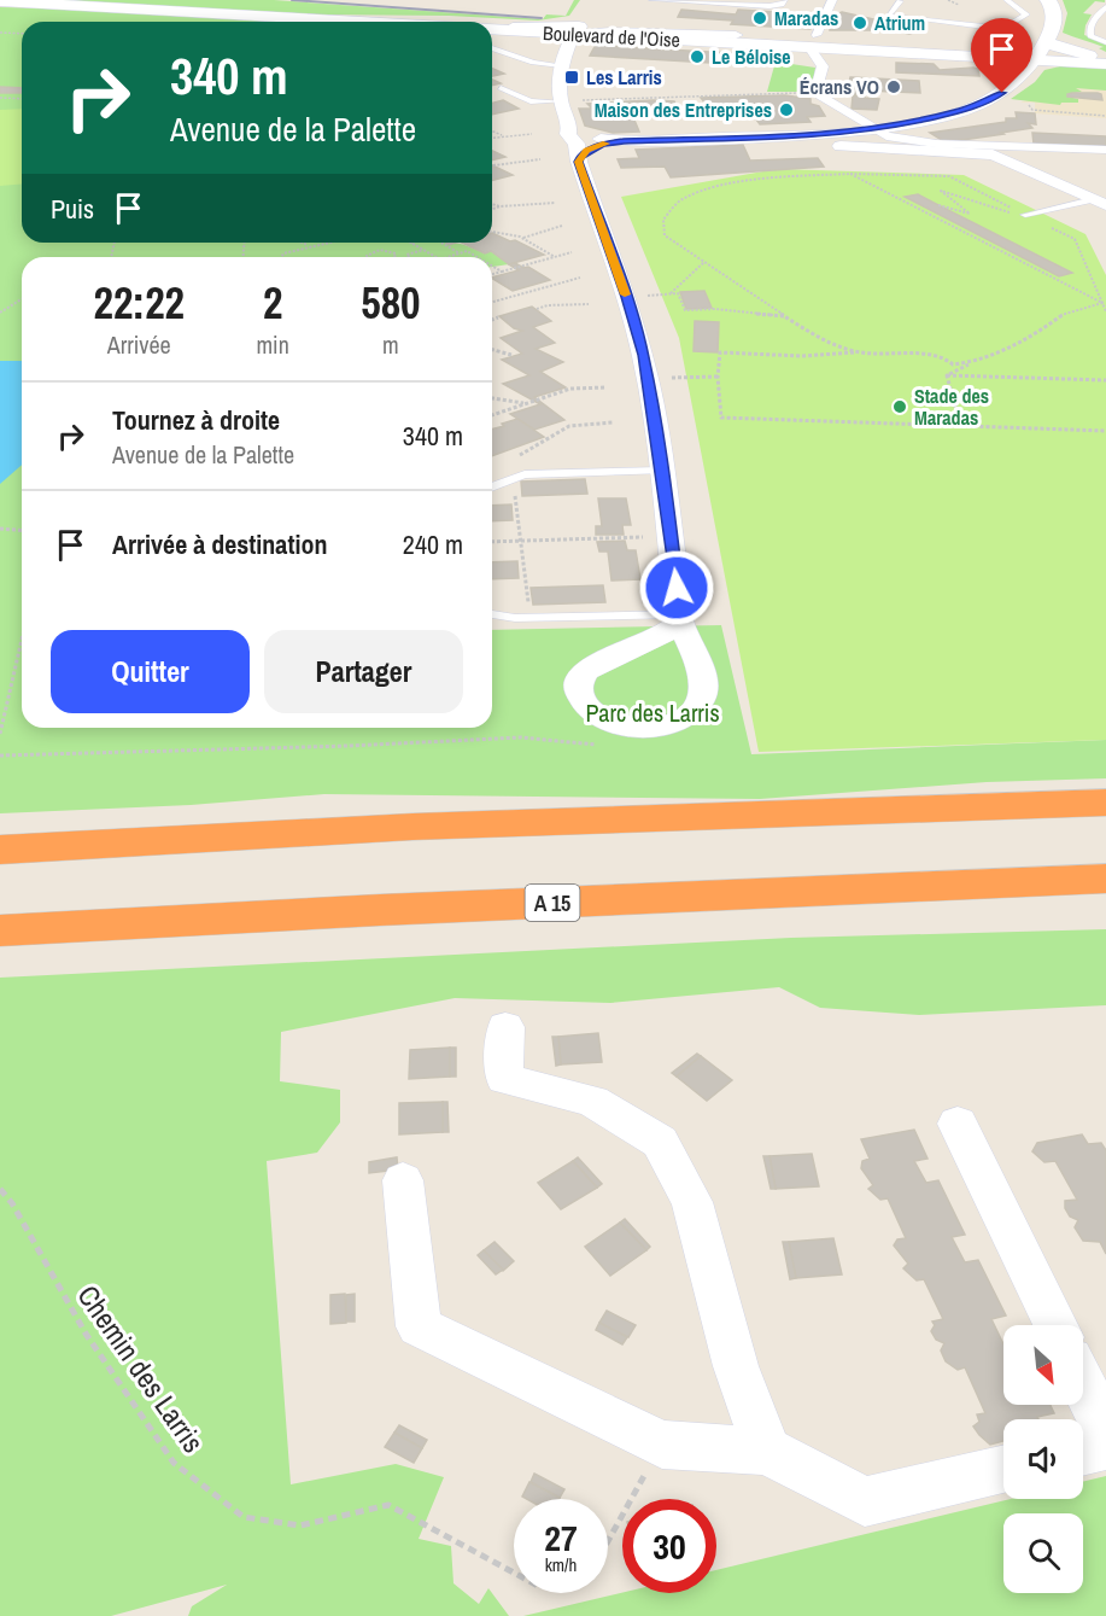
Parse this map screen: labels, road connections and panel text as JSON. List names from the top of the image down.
{
  "streets": {
    "highway": ["A 15"],
    "main road": ["Boulevard de l'Oise"],
    "path": ["Chemin des Larris"]
  },
  "parks": ["Parc des Larris"],
  "places": {
    "other": [
      "Maradas",
      "Atrium",
      "Le Béloise",
      "Écrans VO",
      "Maison des Entreprises",
      "Stade des Maradas"
    ],
    "transit": ["Les Larris"]
  },
  "north": "bottom right",
  "page": {
    "turn": ["340 m", "Avenue de la Palette"],
    "then": "Puis",
    "eta": [
      "22:22",
      "Arrivée",
      "2",
      "min",
      "580",
      "m"
    ],
    "list": [
      {
        "name": "Tournez à droite",
        "note": "Avenue de la Palette",
        "value": "340 m"
      },
      {
        "name": "Arrivée à destination",
        "value": "240 m"
      }
    ],
    "buttons": ["Quitter", "Partager"],
    "speed": "27 km/h",
    "limit": "30"
  }
}
